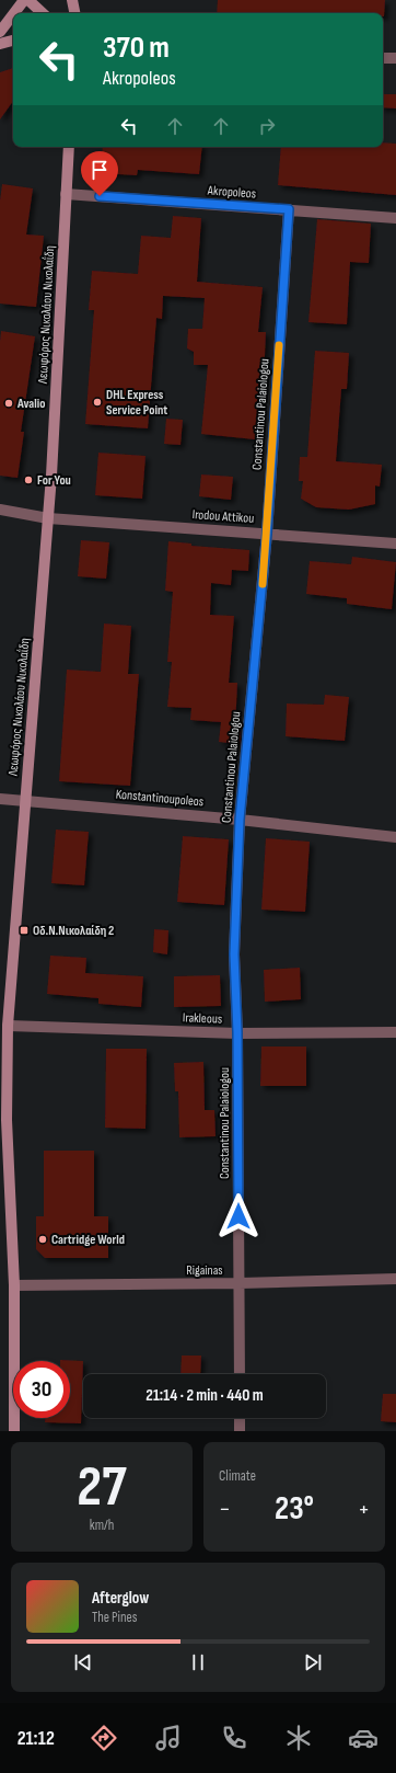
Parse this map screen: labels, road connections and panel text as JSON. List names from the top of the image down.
{
  "streets": {
    "street": [
      "Akropoleos",
      "Λεωφόρος Νικολάου Νικολαΐδη",
      "Constantinou Palaiologou",
      "Irodou Attikou",
      "Konstantinoupoleos",
      "Irakleous",
      "Rigainas"
    ]
  },
  "crossings": [
    ["Akropoleos", "Λεωφόρος Νικολάου Νικολαΐδη"],
    ["Akropoleos", "Constantinou Palaiologou"],
    ["Λεωφόρος Νικολάου Νικολαΐδη", "Irodou Attikou"],
    ["Λεωφόρος Νικολάου Νικολαΐδη", "Konstantinoupoleos"],
    ["Λεωφόρος Νικολάου Νικολαΐδη", "Irakleous"],
    ["Λεωφόρος Νικολάου Νικολαΐδη", "Rigainas"],
    ["Constantinou Palaiologou", "Irodou Attikou"],
    ["Constantinou Palaiologou", "Konstantinoupoleos"],
    ["Constantinou Palaiologou", "Irakleous"],
    ["Constantinou Palaiologou", "Rigainas"]
  ],
  "places": {
    "other": [
      "DHL Express Service Point",
      "Avalio",
      "For You",
      "Cartridge World"
    ],
    "transit": ["Οδ.Ν.Νικολαίδη 2"]
  },
  "page": {
    "turn": ["370 m", "Akropoleos"],
    "limit": "30",
    "trip": "21:14 · 2 min · 440 m",
    "tile": [
      ["27", "km/h"],
      "Climate"
    ],
    "heat": ["−", "23°", "+"],
    "song": ["Afterglow", "The Pines"],
    "tabs": "21:12"
  }
}
